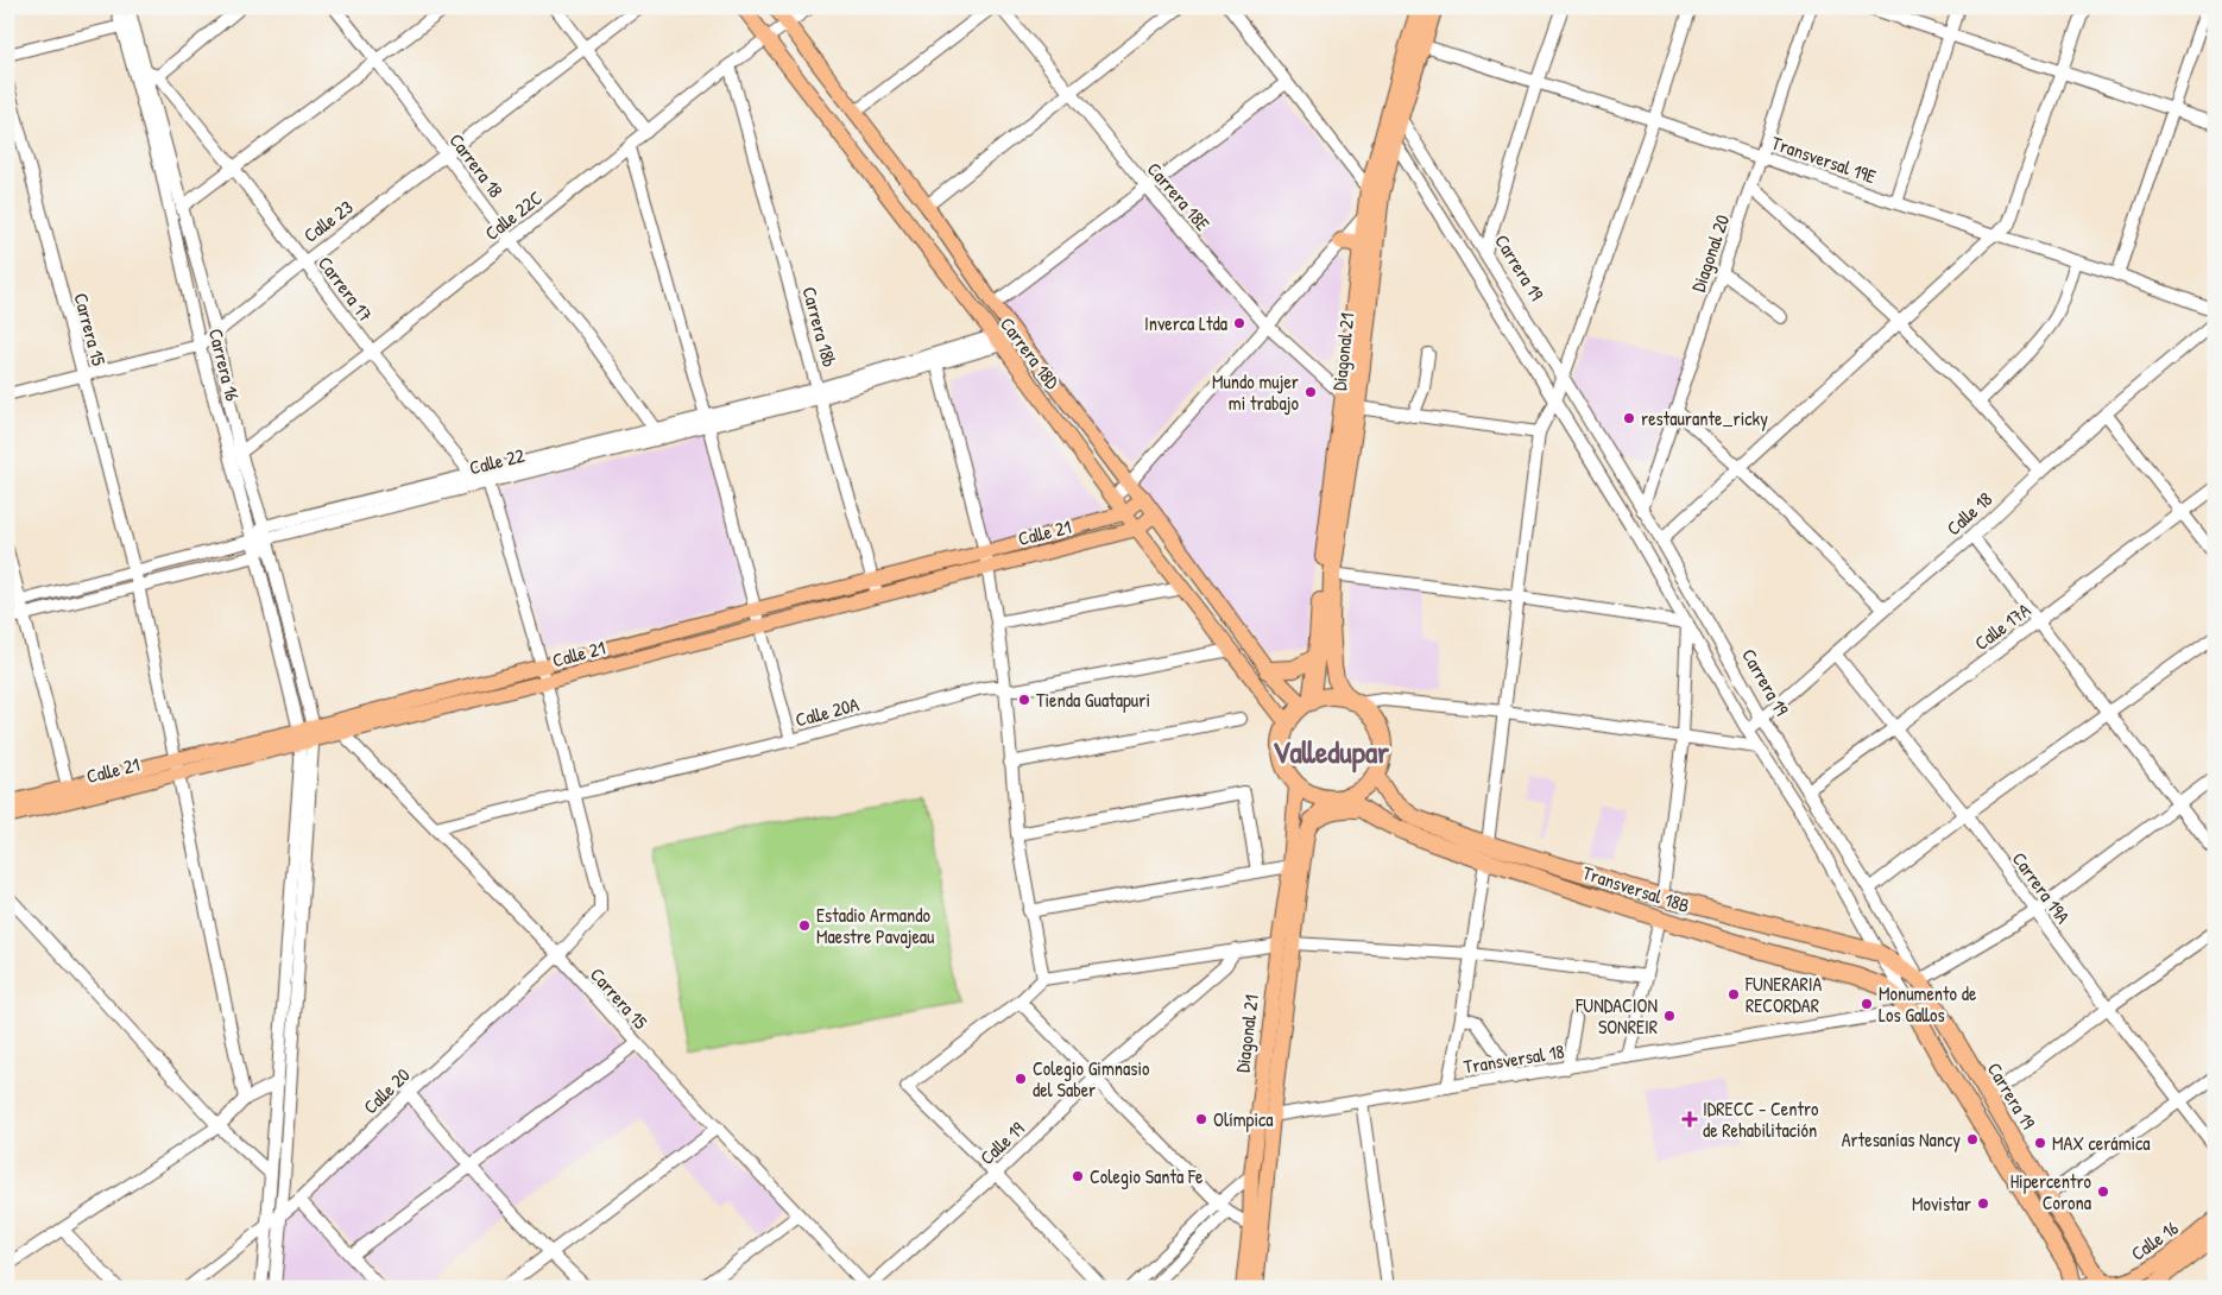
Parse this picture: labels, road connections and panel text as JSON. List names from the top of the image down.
{
  "streets": {
    "highway": ["Carrera 19", "Diagonal 21", "Transversal 18B"],
    "main road": ["Carrera 18D", "Calle 21", "Calle 16"],
    "street": [
      "Transversal 19E",
      "Carrera 18",
      "Carrera 18E",
      "Calle 22C",
      "Calle 23",
      "Diagonal 20",
      "Carrera 17",
      "Carrera 18b",
      "Carrera 15",
      "Carrera 16",
      "Calle 22",
      "Calle 18",
      "Calle 17A",
      "Calle 20A",
      "Carrera 19A",
      "Transversal 18",
      "Calle 20",
      "Calle 19"
    ]
  },
  "crossings": [
    ["Transversal 19E", "Diagonal 20"],
    ["Transversal 19E", "Diagonal 21"],
    ["Carrera 18", "Calle 22C"],
    ["Carrera 18", "Calle 23"],
    ["Carrera 18", "Calle 22"],
    ["Carrera 18E", "Diagonal 21"],
    ["Calle 22C", "Carrera 17"],
    ["Calle 22C", "Carrera 18b"],
    ["Calle 22C", "Carrera 18D"],
    ["Calle 22C", "Carrera 16"],
    ["Calle 23", "Carrera 17"],
    ["Calle 23", "Carrera 15"],
    ["Calle 23", "Carrera 16"],
    ["Diagonal 20", "Carrera 19"],
    ["Carrera 19", "Diagonal 21"],
    ["Carrera 19", "Calle 18"],
    ["Carrera 19", "Calle 17A"],
    ["Carrera 19", "Transversal 18B"],
    ["Carrera 19", "Transversal 18"],
    ["Carrera 19", "Calle 16"],
    ["Carrera 17", "Carrera 16"],
    ["Carrera 17", "Calle 22"],
    ["Carrera 18b", "Calle 22"],
    ["Carrera 18b", "Calle 21"],
    ["Carrera 15", "Calle 21"],
    ["Carrera 15", "Calle 20A"],
    ["Carrera 15", "Calle 20"],
    ["Carrera 15", "Calle 19"],
    ["Diagonal 21", "Carrera 18D"],
    ["Diagonal 21", "Transversal 18B"],
    ["Diagonal 21", "Transversal 18"],
    ["Carrera 18D", "Calle 22"],
    ["Carrera 18D", "Calle 21"],
    ["Carrera 18D", "Calle 20A"],
    ["Carrera 18D", "Transversal 18B"],
    ["Carrera 16", "Calle 22"],
    ["Carrera 16", "Calle 21"],
    ["Calle 18", "Carrera 19A"],
    ["Calle 17A", "Carrera 19A"],
    ["Calle 20A", "Calle 20"],
    ["Transversal 18B", "Transversal 18"]
  ],
  "districts": ["Valledupar"],
  "places": {
    "other": [
      "Inverca Ltda",
      "Mundo mujer mi trabajo",
      "restaurante_ricky",
      "Tienda Guatapuri",
      "Estadio Armando Maestre Pavajeau",
      "FUNERARIA RECORDAR",
      "Monumento de Los Gallos",
      "FUNDACION SONREIR",
      "Colegio Gimnasio del Saber",
      "Olímpica",
      "Artesanías Nancy",
      "MAX cerámica",
      "Colegio Santa Fe",
      "Hipercentro Corona",
      "Movistar"
    ],
    "health": ["IDRECC - Centro de Rehabilitación"]
  }
}
